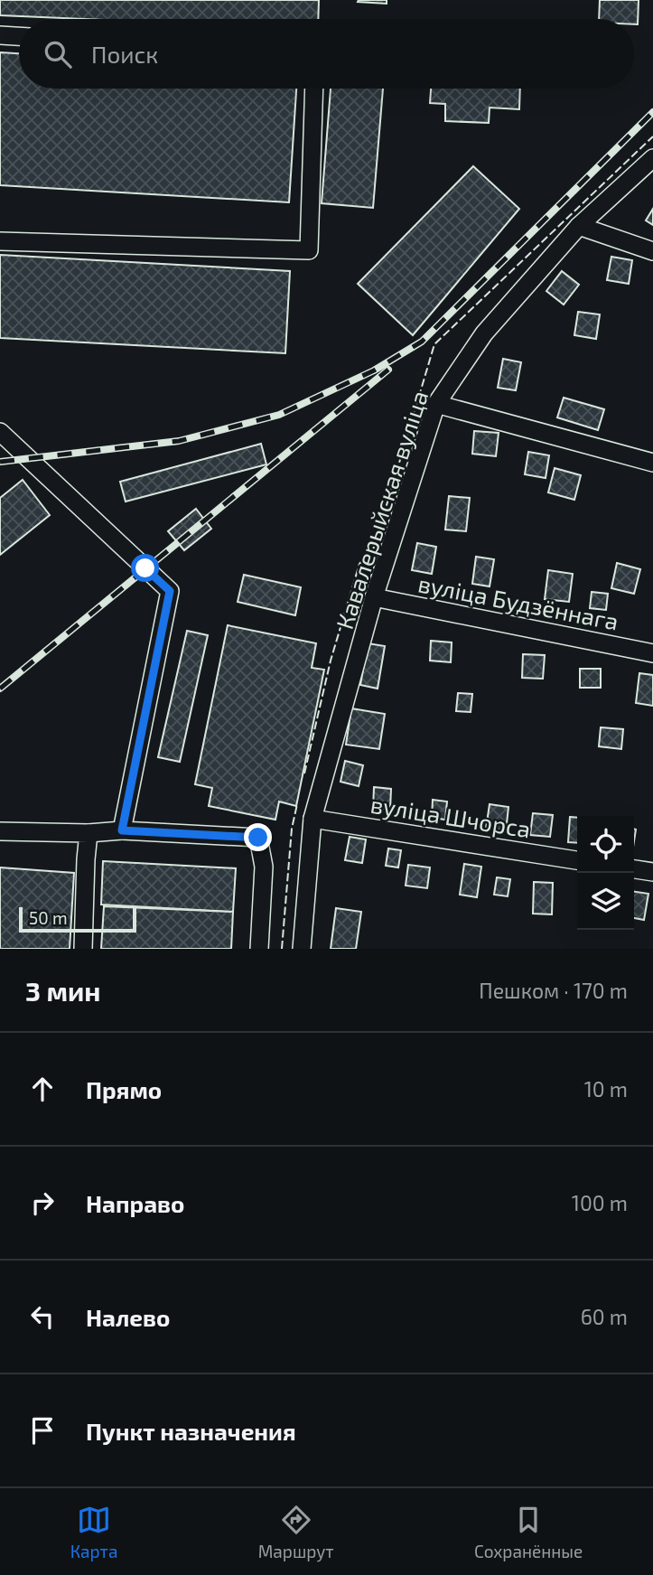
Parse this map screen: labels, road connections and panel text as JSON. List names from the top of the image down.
{
  "streets": {
    "street": ["Кавалерыйская вуліца", "вуліца Будзённага", "вуліца Шчорса"]
  },
  "crossings": [
    ["Кавалерыйская вуліца", "вуліца Будзённага"],
    ["Кавалерыйская вуліца", "вуліца Шчорса"]
  ],
  "scale_bar": "50 m",
  "page": {
    "search": "Поиск",
    "scale": "50 m",
    "heading": ["3 мин", "Пешком · 170 m"],
    "list": [
      ["Прямо", "10 m"],
      ["Направо", "100 m"],
      ["Налево", "60 m"],
      "Пункт назначения"
    ],
    "nav": ["Карта", "Маршрут", "Сохранённые"]
  }
}
